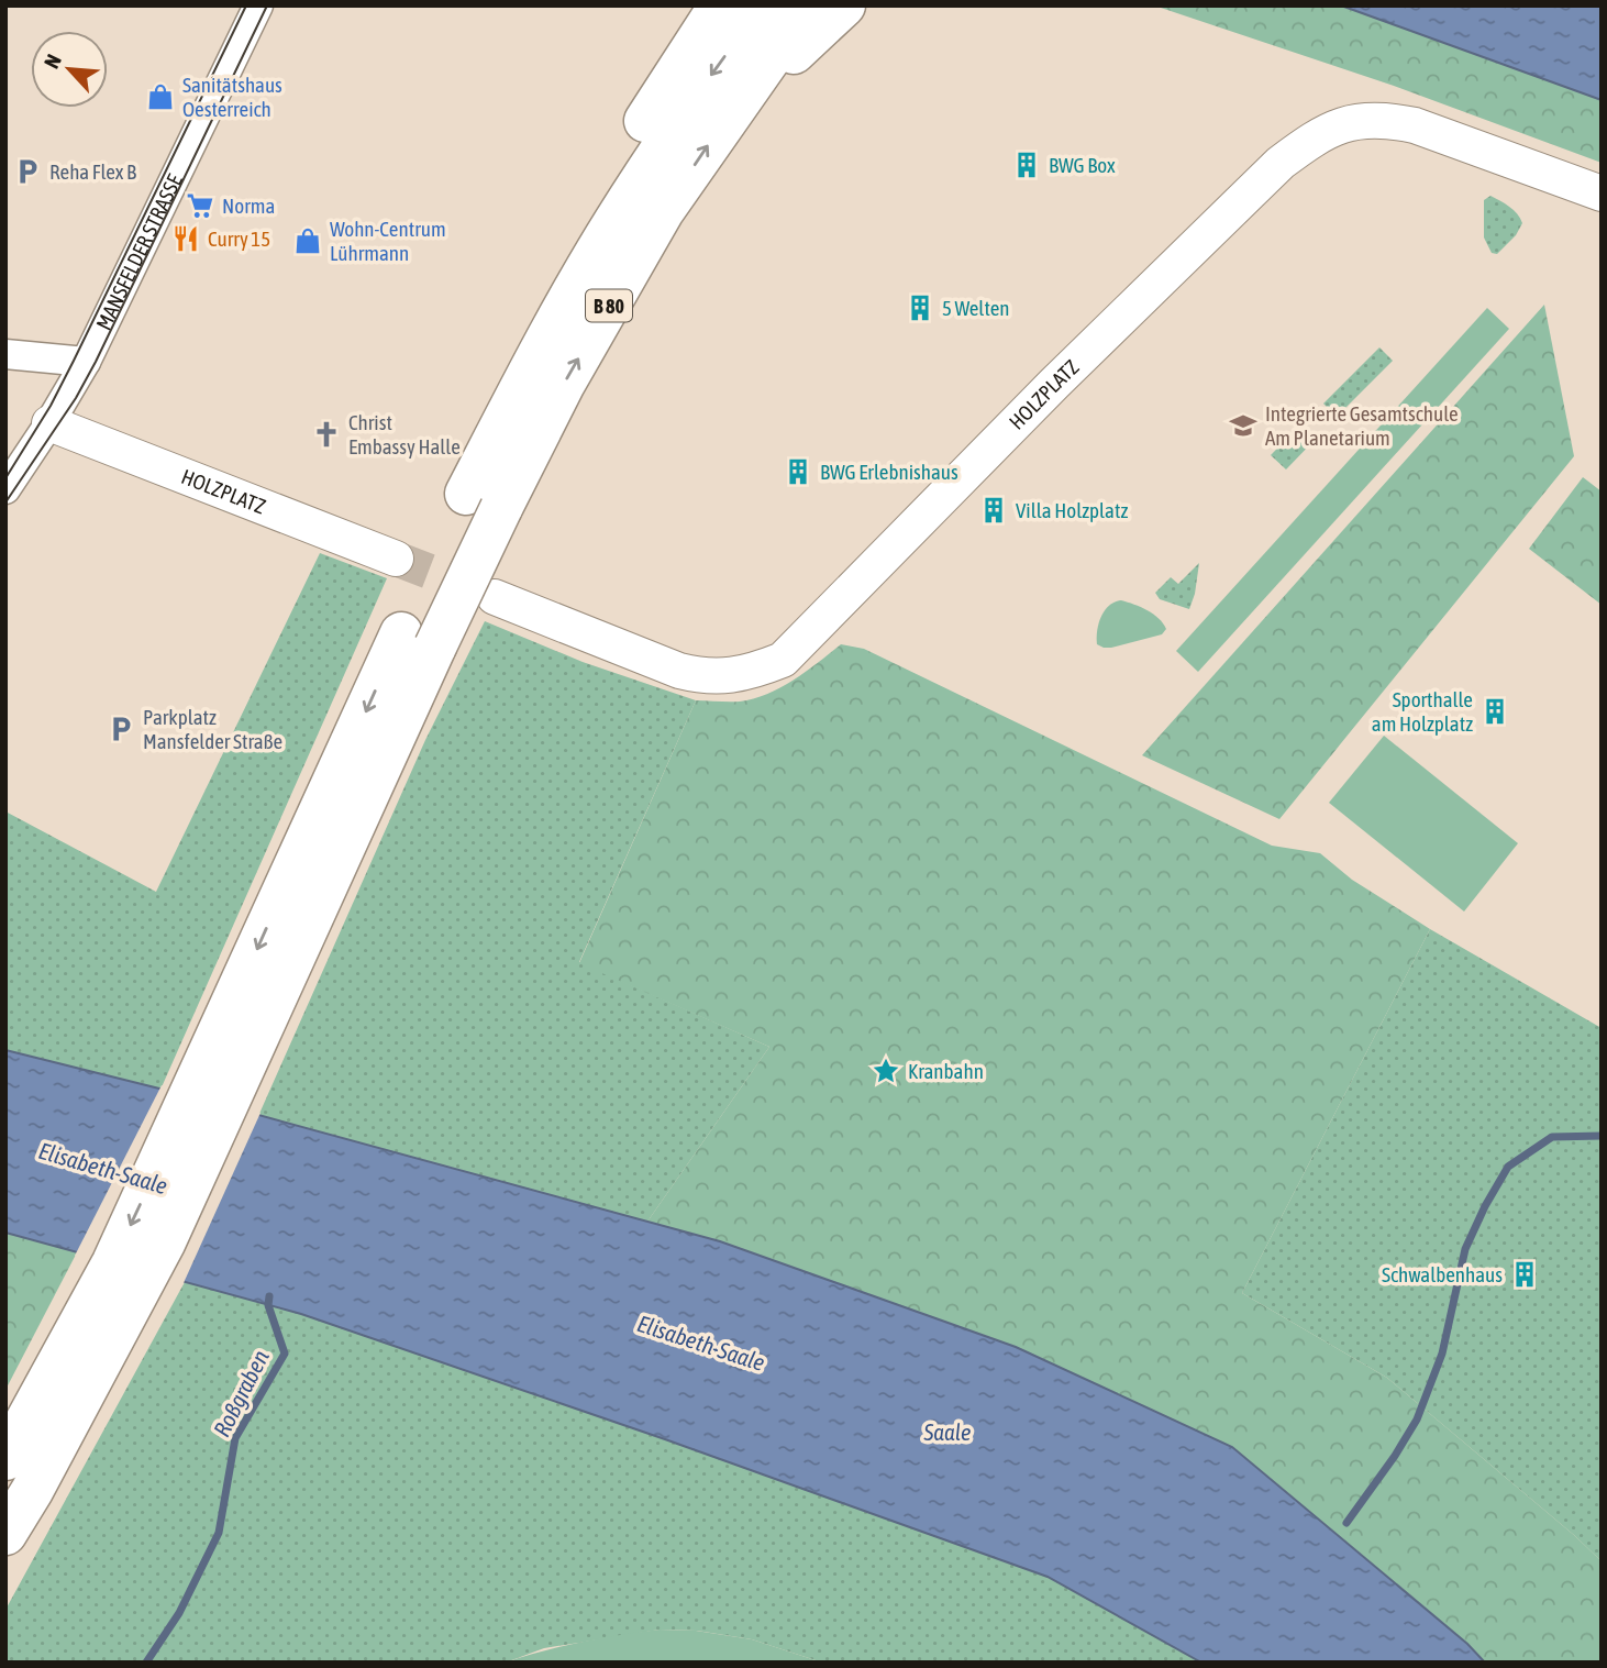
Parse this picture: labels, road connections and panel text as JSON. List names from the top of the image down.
{
  "streets": {
    "main road": ["B 80"],
    "street": ["MANSFELDER STRASSE", "HOLZPLATZ"]
  },
  "crossings": [
    ["MANSFELDER STRASSE", "HOLZPLATZ"]
  ],
  "water": ["Elisabeth-Saale", "Roßgraben", "Saale"],
  "places": {
    "shop": ["Sanitätshaus Oesterreich", "Wohn-Centrum Lührmann"],
    "building": [
      "BWG Box",
      "5 Welten",
      "BWG Erlebnishaus",
      "Villa Holzplatz",
      "Sporthalle am Holzplatz",
      "Schwalbenhaus"
    ],
    "parking": ["Reha Flex B", "Parkplatz Mansfelder Straße"],
    "supermarket": ["Norma"],
    "restaurant": ["Curry 15"],
    "school or university": ["Integrierte Gesamtschule Am Planetarium"],
    "church": ["Christ Embassy Halle"],
    "place": ["Kranbahn"]
  },
  "north": "top left"
}
